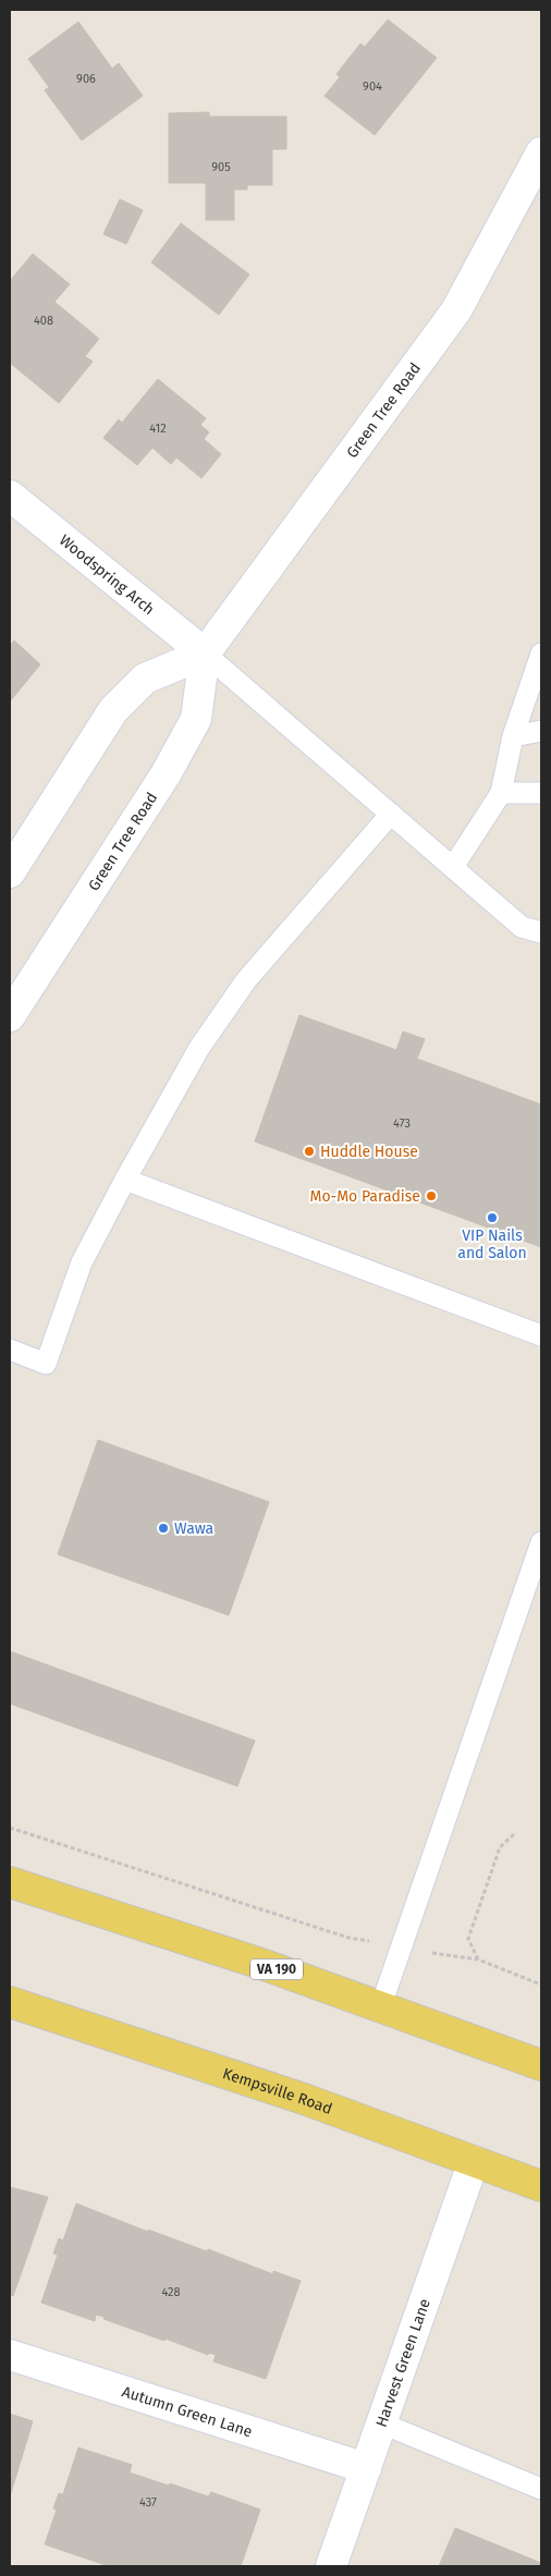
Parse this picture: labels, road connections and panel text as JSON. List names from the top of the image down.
{
  "streets": {
    "main road": ["VA 190", "Kempsville Road"],
    "street": [
      "Green Tree Road",
      "Woodspring Arch",
      "Harvest Green Lane",
      "Autumn Green Lane"
    ]
  },
  "crossings": [
    ["Green Tree Road", "Woodspring Arch"],
    ["Kempsville Road", "Harvest Green Lane"],
    ["Harvest Green Lane", "Autumn Green Lane"]
  ],
  "places": [
    "Huddle House",
    "Mo-Mo Paradise",
    "VIP Nails and Salon",
    "Wawa"
  ],
  "house_numbers": [
    "906",
    "904",
    "905",
    "408",
    "412",
    "473",
    "428",
    "437"
  ]
}
